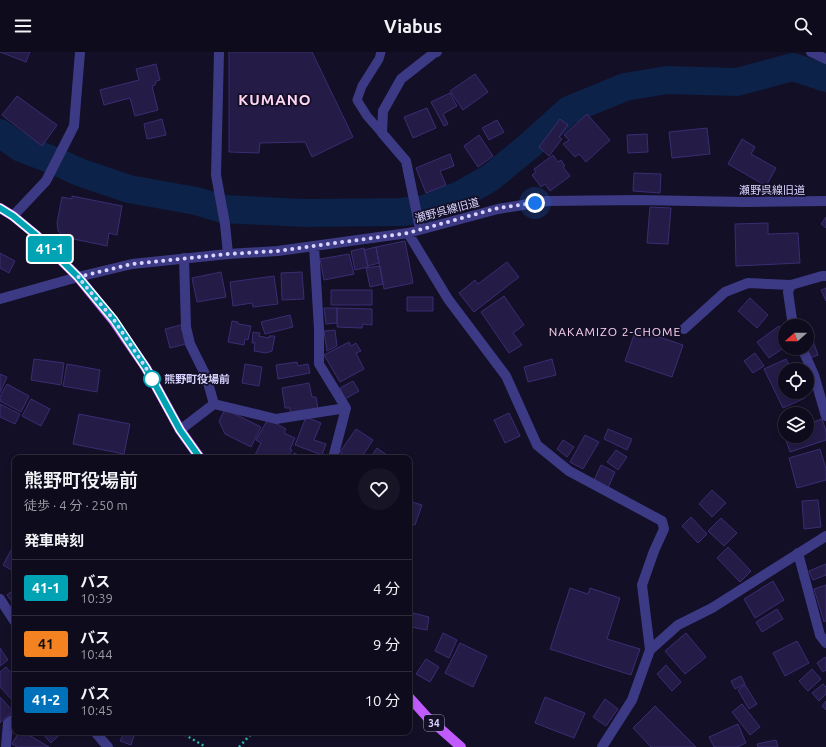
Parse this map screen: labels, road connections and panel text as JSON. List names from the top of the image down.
{
  "streets": {
    "main road": ["34"],
    "street": ["瀬野呉線旧道"]
  },
  "districts": ["KUMANO", "NAKAMIZO 2-CHOME"],
  "places": ["熊野町役場前"],
  "lines": ["bus line 41-1"],
  "north": "left",
  "page": {
    "header": "Viabus",
    "on_map": "41-1",
    "heading": [
      ["熊野町役場前", "徒歩 · 4 分 · 250 m"],
      "発車時刻"
    ],
    "list": [
      {
        "mark": "41-1",
        "name": "バス",
        "note": "10:39",
        "value": "4 分"
      },
      {
        "mark": "41",
        "name": "バス",
        "note": "10:44",
        "value": "9 分"
      },
      {
        "mark": "41-2",
        "name": "バス",
        "note": "10:45",
        "value": "10 分"
      }
    ]
  }
}
